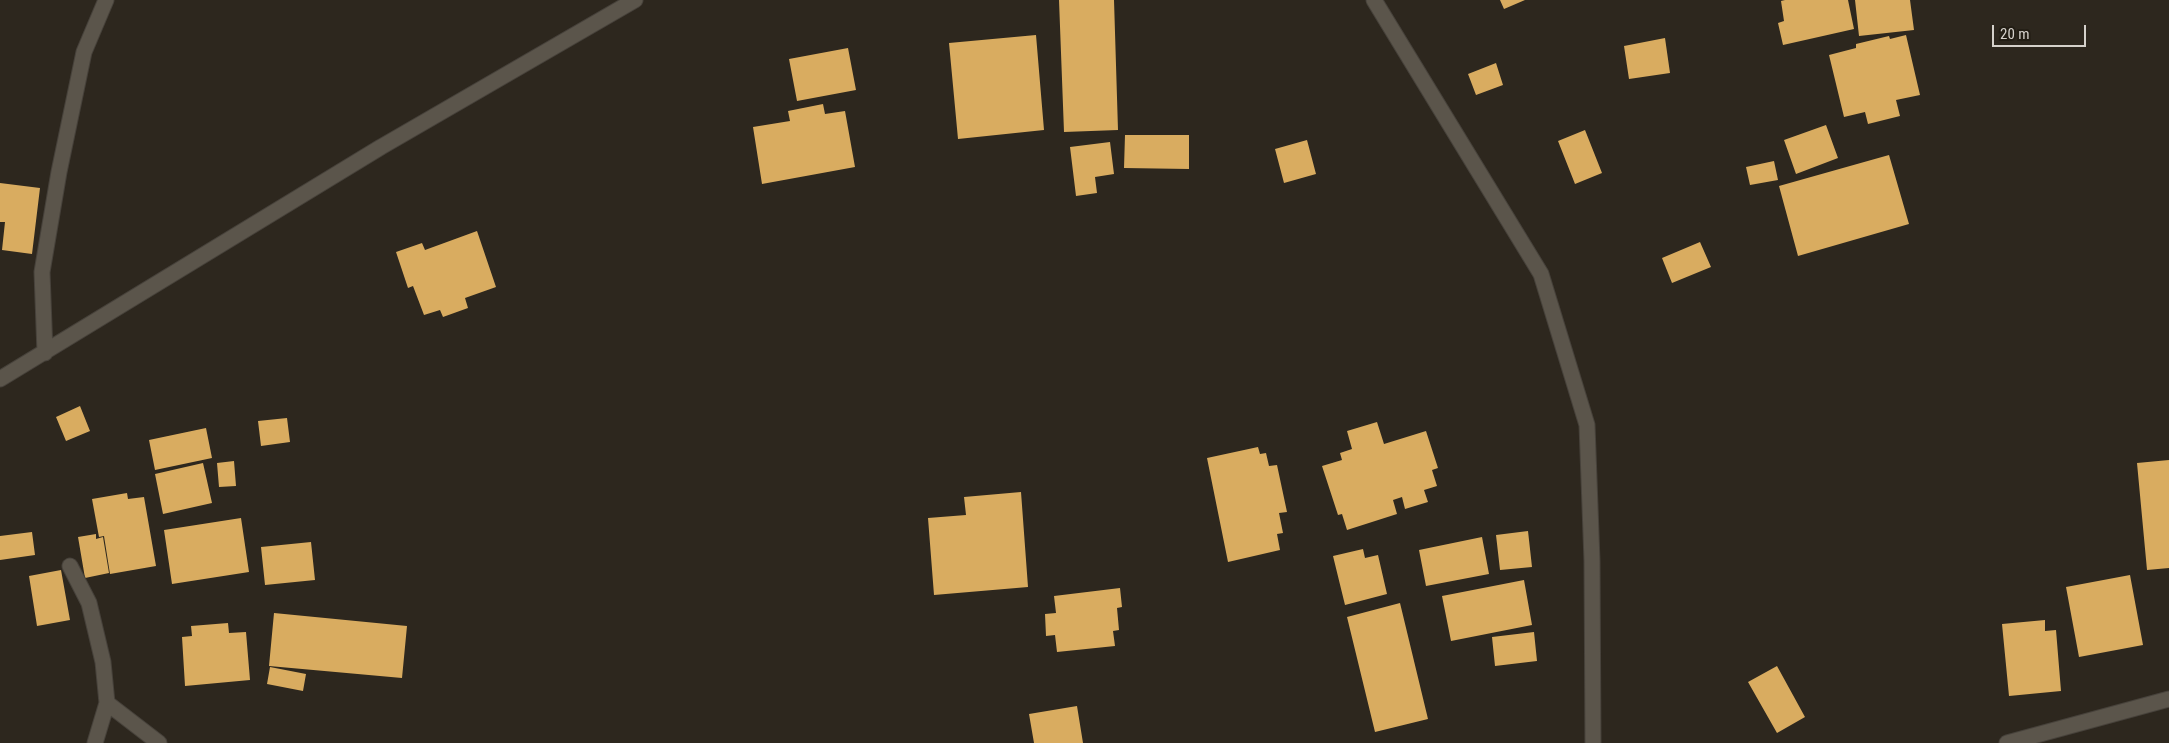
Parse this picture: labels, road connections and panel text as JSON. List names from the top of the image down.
{
  "scale_bar": "20 m"
}
